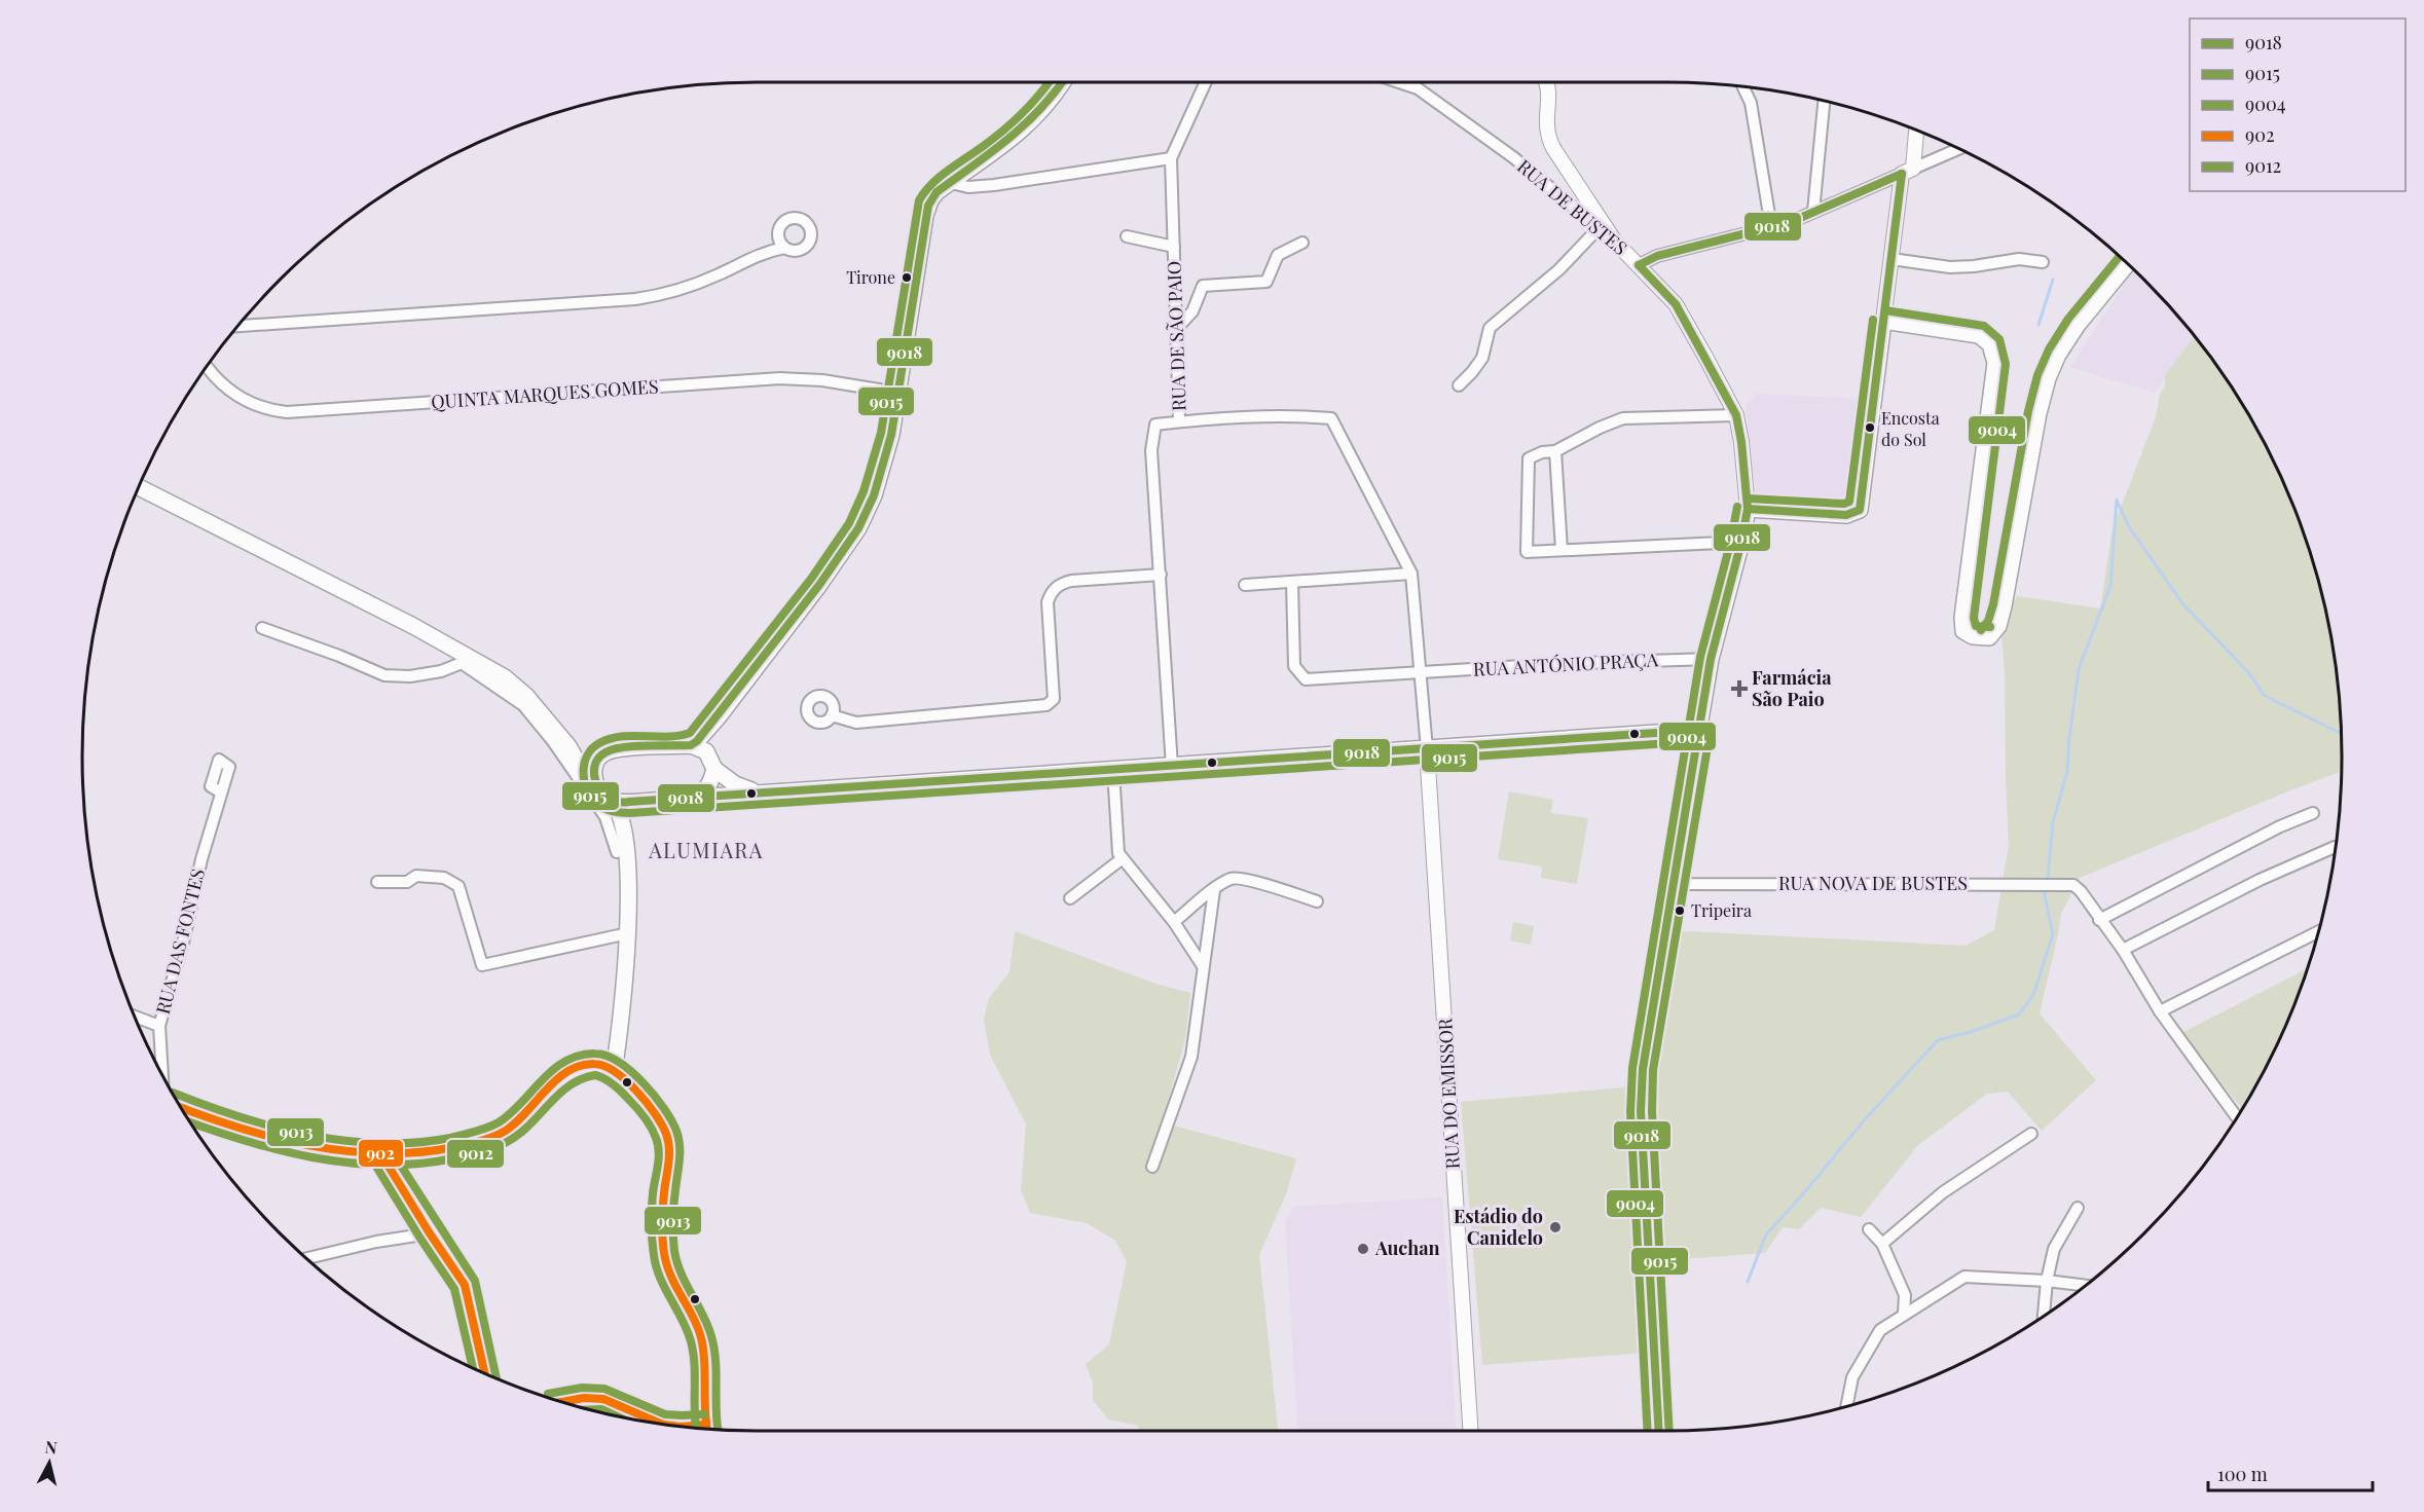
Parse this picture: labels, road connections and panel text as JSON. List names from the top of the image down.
{
  "streets": {
    "main road": ["RUA DE BUSTES"],
    "street": [
      "RUA DE SÃO PAIO",
      "QUINTA MARQUES GOMES",
      "RUA ANTÓNIO PRAÇA",
      "RUA NOVA DE BUSTES",
      "RUA DAS FONTES",
      "RUA DO EMISSOR"
    ]
  },
  "crossings": [
    ["RUA DE BUSTES", "RUA ANTÓNIO PRAÇA"],
    ["RUA DE BUSTES", "RUA NOVA DE BUSTES"]
  ],
  "districts": ["ALUMIARA"],
  "places": {
    "other": [
      "Tirone",
      "Encosta do Sol",
      "Tripeira",
      "Estádio do Canidelo",
      "Auchan"
    ],
    "health": ["Farmácia São Paio"]
  },
  "lines": [
    "transit line 9018",
    "transit line 9015",
    "transit line 9004",
    "transit line 9013",
    "transit line 902",
    "transit line 9012"
  ],
  "legend": [
    "9018",
    "9015",
    "9004",
    "902",
    "9012"
  ],
  "scale_bar": "100 m",
  "north": "top"
}
